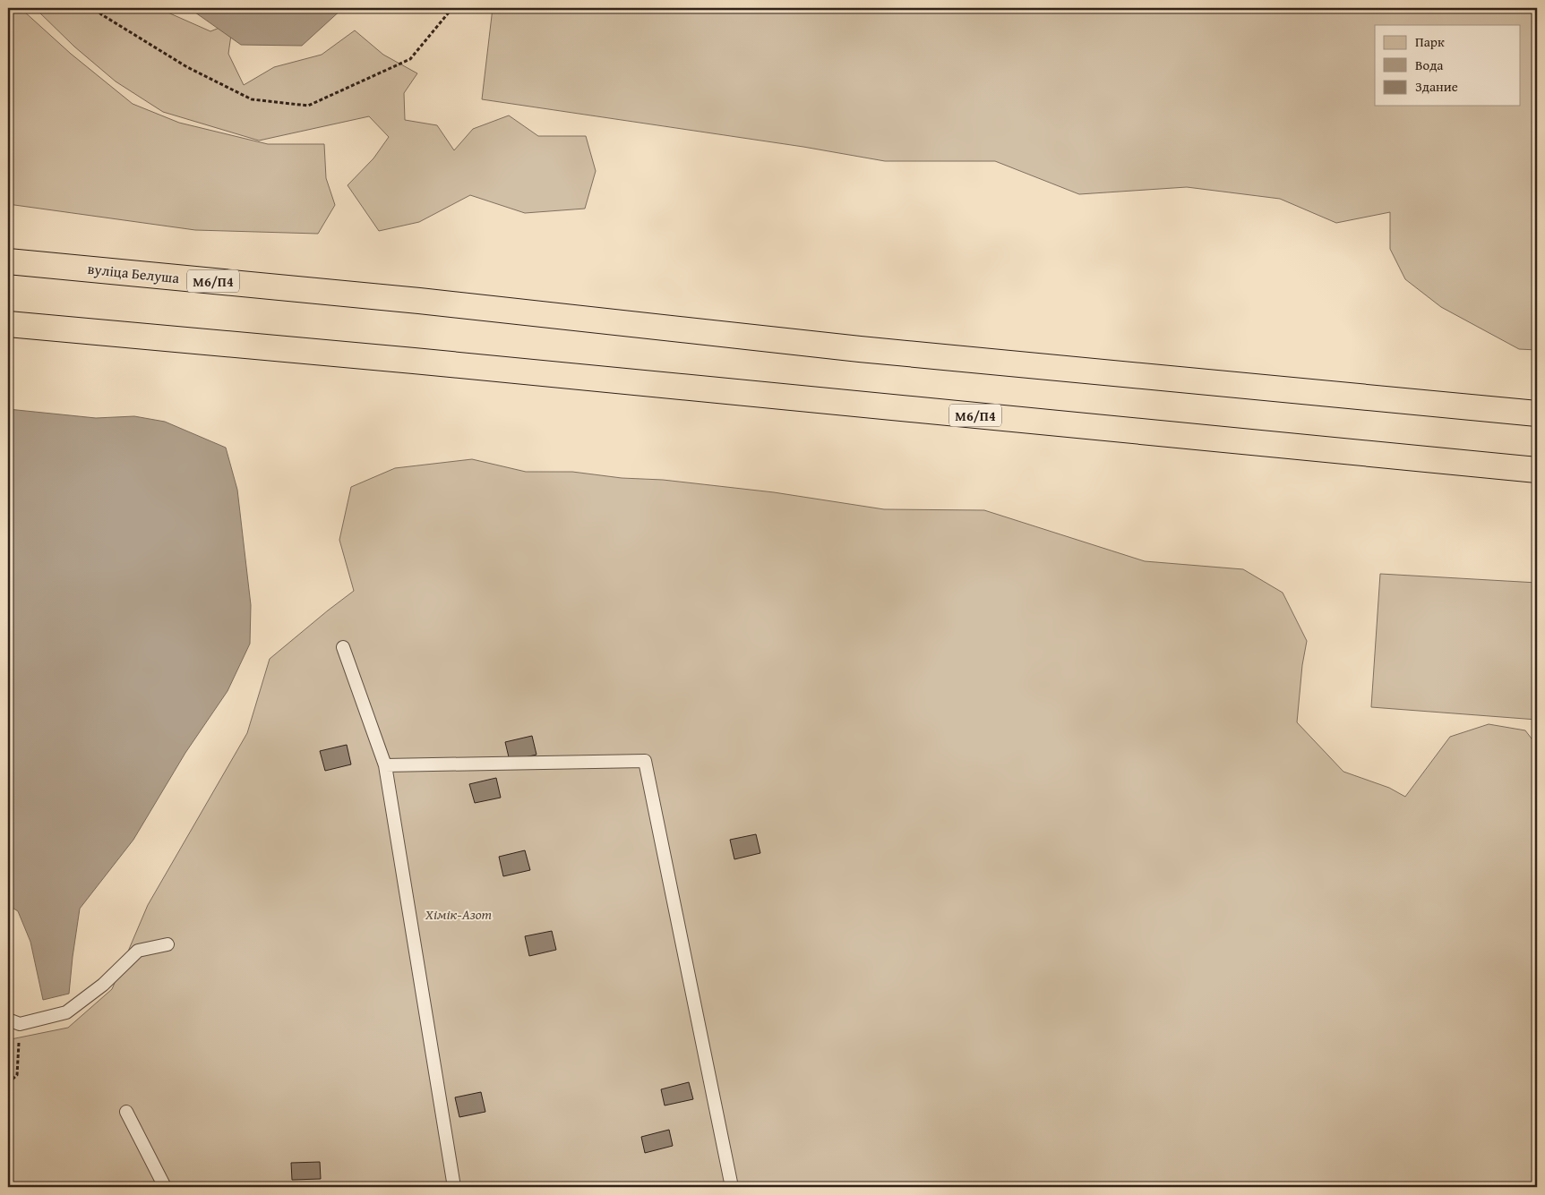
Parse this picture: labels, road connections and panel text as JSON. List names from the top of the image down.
{
  "streets": {
    "highway": ["вуліца Белуша", "М6/П4"]
  },
  "parks": ["Хімік-Азот"],
  "legend": ["Парк", "Вода", "Здание"]
}
